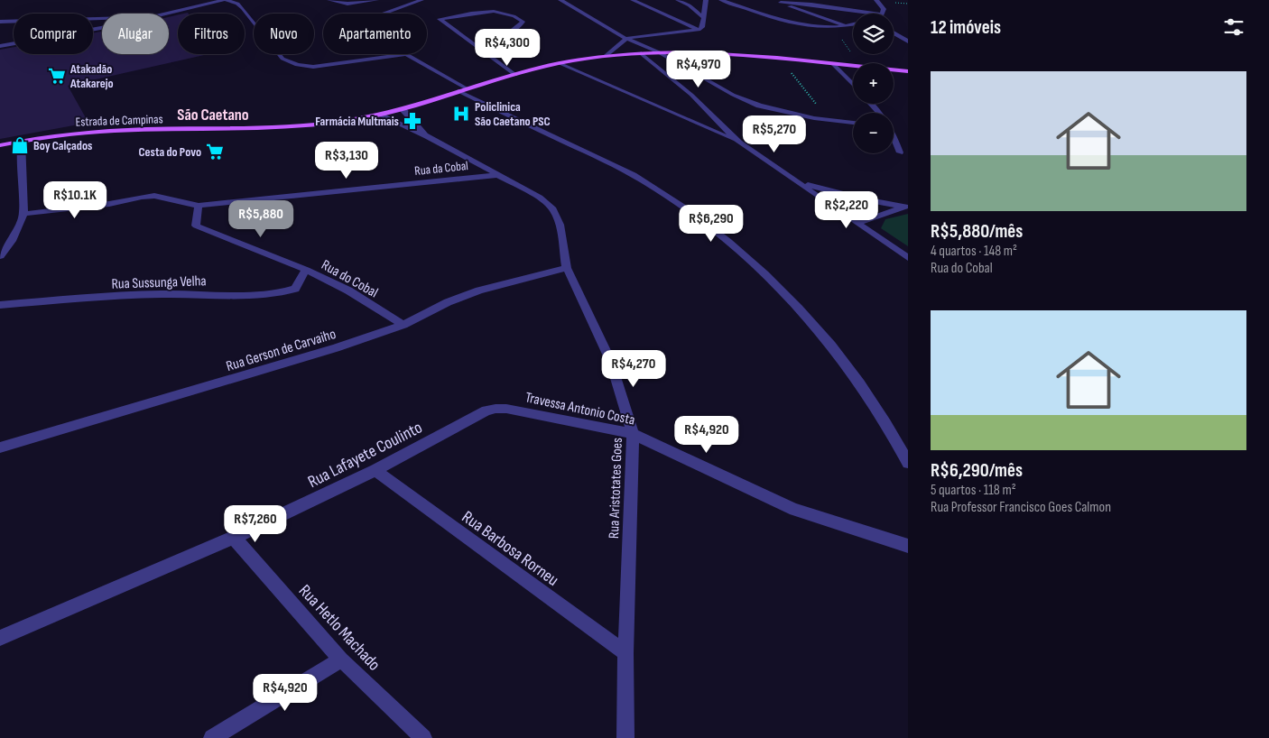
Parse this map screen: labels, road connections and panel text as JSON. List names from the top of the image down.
{
  "streets": {
    "main road": ["Estrada de Campinas"],
    "street": [
      "Rua da Cobal",
      "Rua do Cobal",
      "Rua Sussunga Velha",
      "Rua Gerson de Carvaiho",
      "Travessa Antonio Costa",
      "Rua Lafayete Coulinto",
      "Rua Aristotates Goes",
      "Rua Barbosa Rorneu",
      "Rua Hetlo Machado"
    ]
  },
  "crossings": [
    ["Estrada de Campinas", "Rua Aristotates Goes"],
    ["Rua da Cobal", "Rua do Cobal"],
    ["Rua da Cobal", "Rua Aristotates Goes"],
    ["Rua do Cobal", "Rua Sussunga Velha"],
    ["Rua do Cobal", "Rua Gerson de Carvaiho"],
    ["Rua Gerson de Carvaiho", "Rua Aristotates Goes"],
    ["Travessa Antonio Costa", "Rua Lafayete Coulinto"],
    ["Travessa Antonio Costa", "Rua Aristotates Goes"],
    ["Rua Lafayete Coulinto", "Rua Barbosa Rorneu"],
    ["Rua Lafayete Coulinto", "Rua Hetlo Machado"],
    ["Rua Aristotates Goes", "Rua Barbosa Rorneu"]
  ],
  "districts": ["São Caetano"],
  "places": {
    "supermarket": ["Atakadão Atakarejo", "Cesta do Povo"],
    "hospital": ["Policlinica São Caetano PSC"],
    "pharmacy": ["Farmácia Multmais"],
    "shop": ["Boy Calçados"]
  },
  "page": {
    "heading": "12 imóveis",
    "map_buttons": ["+", "−"],
    "chip": [
      "Comprar",
      "Alugar",
      "Filtros",
      "Novo",
      "Apartamento"
    ],
    "price": [
      "R$4,300",
      "R$4,970",
      "R$5,270",
      "R$3,130",
      "R$10.1K",
      "R$2,220",
      "R$5,880",
      "R$6,290",
      "R$4,270",
      "R$4,920",
      "R$7,260",
      "R$4,920"
    ],
    "list": [
      {
        "name": "R$5,880/mês",
        "note": "4 quartos · 148 m² · Rua do Cobal"
      },
      {
        "name": "R$6,290/mês",
        "note": "5 quartos · 118 m² · Rua Professor Francisco Goes Calmon"
      }
    ]
  }
}
